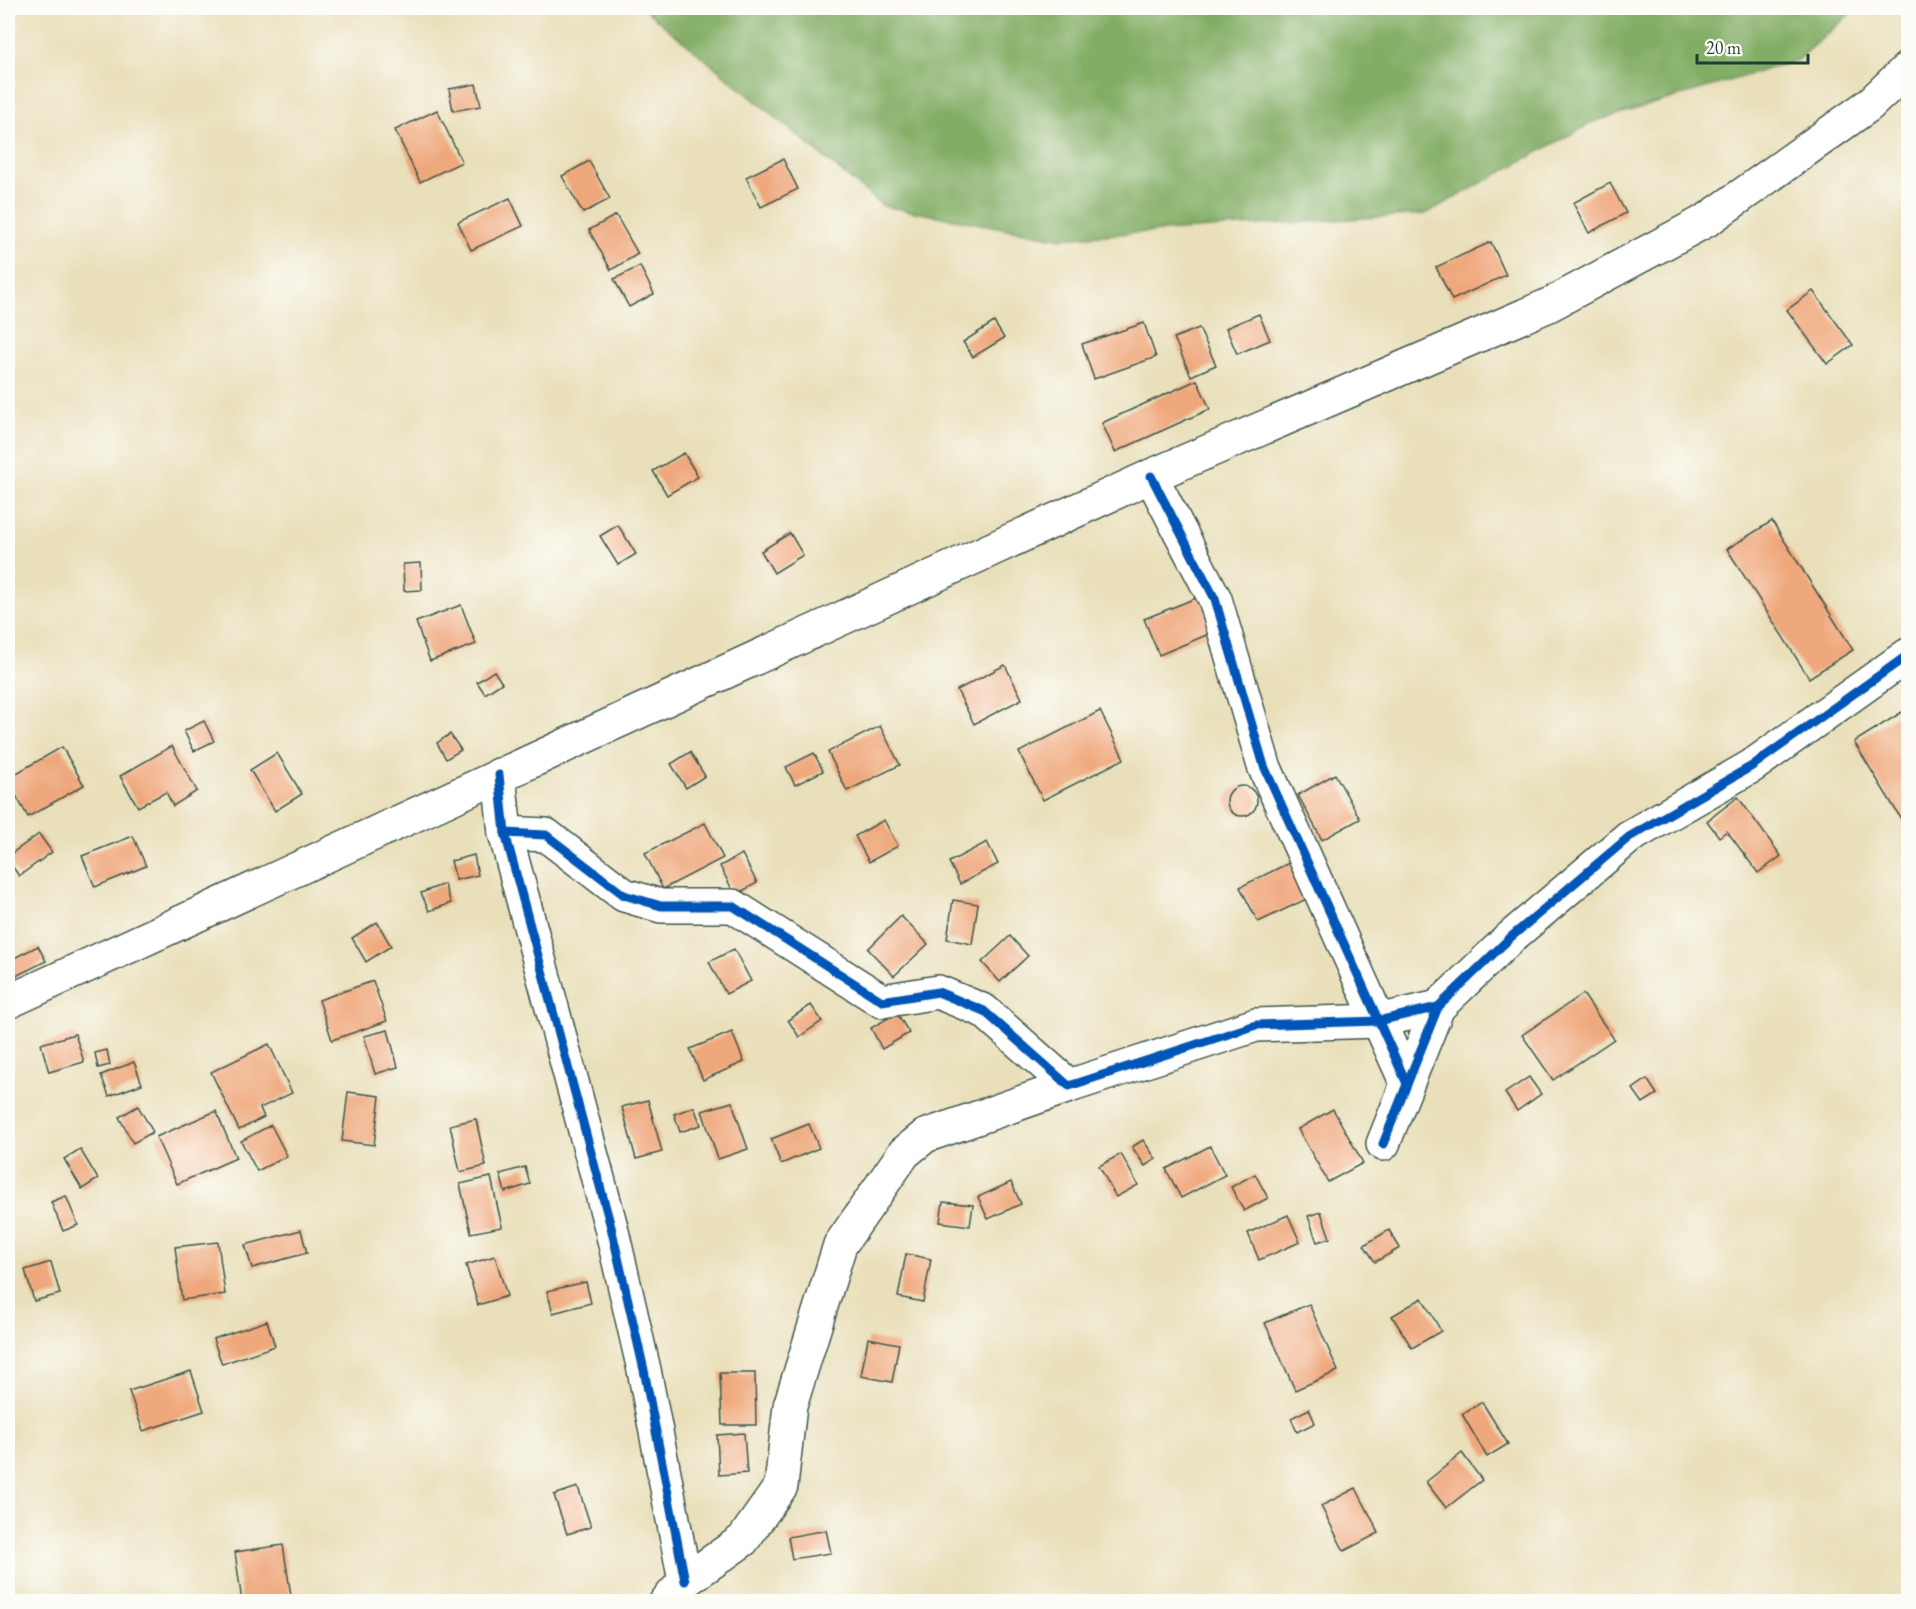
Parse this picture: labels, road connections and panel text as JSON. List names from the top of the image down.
{
  "scale_bar": "20 m"
}
